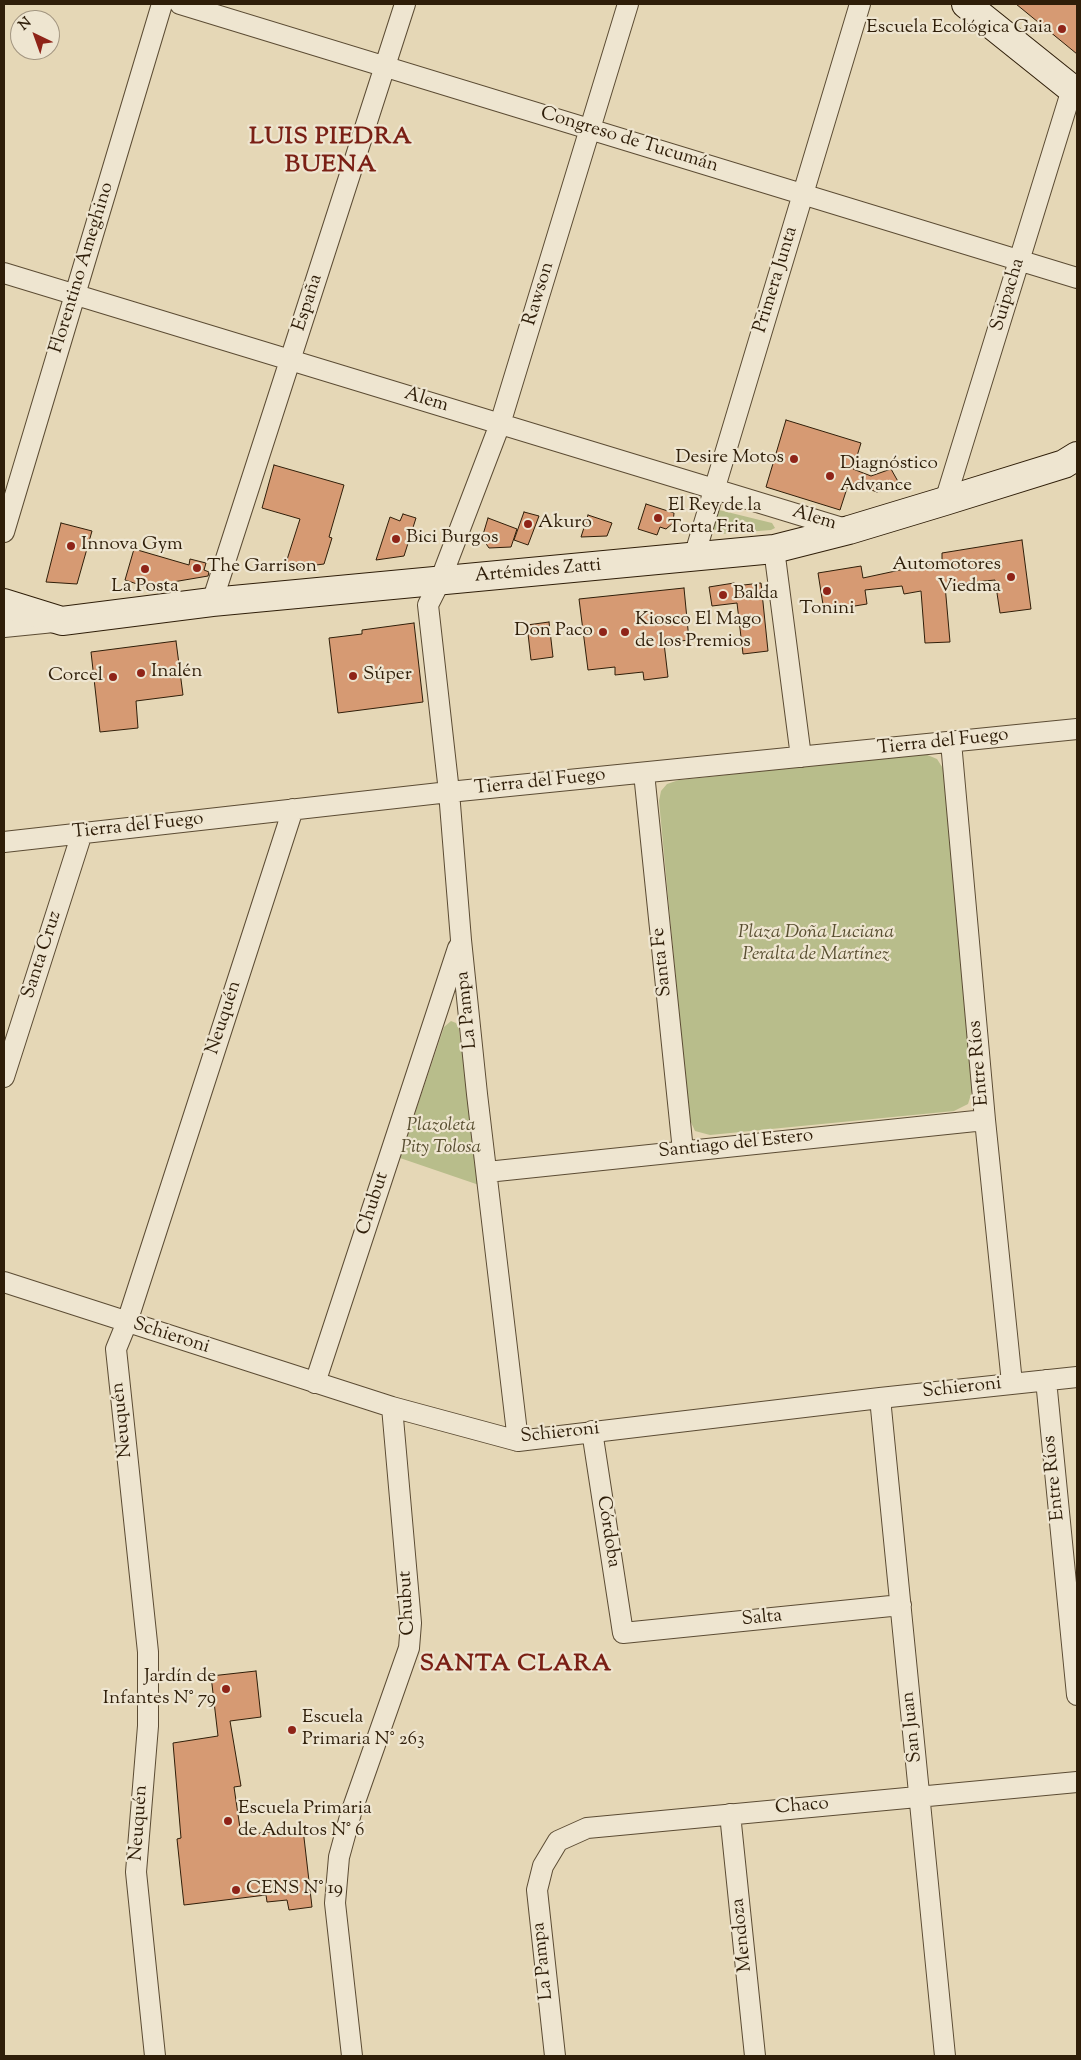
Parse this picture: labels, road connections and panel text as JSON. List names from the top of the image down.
{
  "streets": {
    "main road": ["Artémides Zatti"],
    "street": [
      "Congreso de Tucumán",
      "Florentino Ameghino",
      "Primera Junta",
      "Rawson",
      "Suipacha",
      "España",
      "Alem",
      "Tierra del Fuego",
      "Santa Cruz",
      "Santa Fe",
      "La Pampa",
      "Neuquén",
      "Entre Ríos",
      "Santiago del Estero",
      "Chubut",
      "Schieroni",
      "Córdoba",
      "Salta",
      "San Juan",
      "Chaco",
      "Mendoza"
    ]
  },
  "crossings": [
    ["Congreso de Tucumán", "Primera Junta"],
    ["Congreso de Tucumán", "Rawson"],
    ["Congreso de Tucumán", "Suipacha"],
    ["Congreso de Tucumán", "España"],
    ["Florentino Ameghino", "Alem"],
    ["Primera Junta", "Alem"],
    ["Primera Junta", "Artémides Zatti"],
    ["Rawson", "Alem"],
    ["Rawson", "Artémides Zatti"],
    ["Rawson", "La Pampa"],
    ["Suipacha", "Artémides Zatti"],
    ["España", "Alem"],
    ["España", "Artémides Zatti"],
    ["Alem", "Artémides Zatti"],
    ["Artémides Zatti", "La Pampa"],
    ["Tierra del Fuego", "Santa Cruz"],
    ["Tierra del Fuego", "Santa Fe"],
    ["Tierra del Fuego", "La Pampa"],
    ["Tierra del Fuego", "Neuquén"],
    ["Tierra del Fuego", "Entre Ríos"],
    ["Santa Fe", "Santiago del Estero"],
    ["La Pampa", "Santiago del Estero"],
    ["La Pampa", "Chubut"],
    ["La Pampa", "Schieroni"],
    ["La Pampa", "Chaco"],
    ["Neuquén", "Schieroni"],
    ["Entre Ríos", "Santiago del Estero"],
    ["Entre Ríos", "Schieroni"],
    ["Chubut", "Schieroni"],
    ["Schieroni", "Córdoba"],
    ["Schieroni", "San Juan"],
    ["Córdoba", "Salta"],
    ["Salta", "San Juan"],
    ["San Juan", "Chaco"],
    ["Chaco", "Mendoza"]
  ],
  "districts": ["LUIS PIEDRA BUENA", "SANTA CLARA"],
  "parks": ["Plaza Doña Luciana Peralta de Martínez", "Plazoleta Pity Tolosa"],
  "places": [
    "Escuela Ecológica Gaia",
    "Desire Motos",
    "Diagnóstico Advance",
    "El Rey de la Torta Frita",
    "Akuro",
    "Bici Burgos",
    "Innova Gym",
    "The Garrison",
    "La Posta",
    "Automotores Viedma",
    "Tonini",
    "Balda",
    "Don Paco",
    "Kiosco El Mago de los Premios",
    "Inalén",
    "Súper",
    "Corcel",
    "Jardín de Infantes N° 79",
    "Escuela Primaria N° 263",
    "Escuela Primaria de Adultos N° 6",
    "CENS N° 19"
  ],
  "north": "top left"
}
